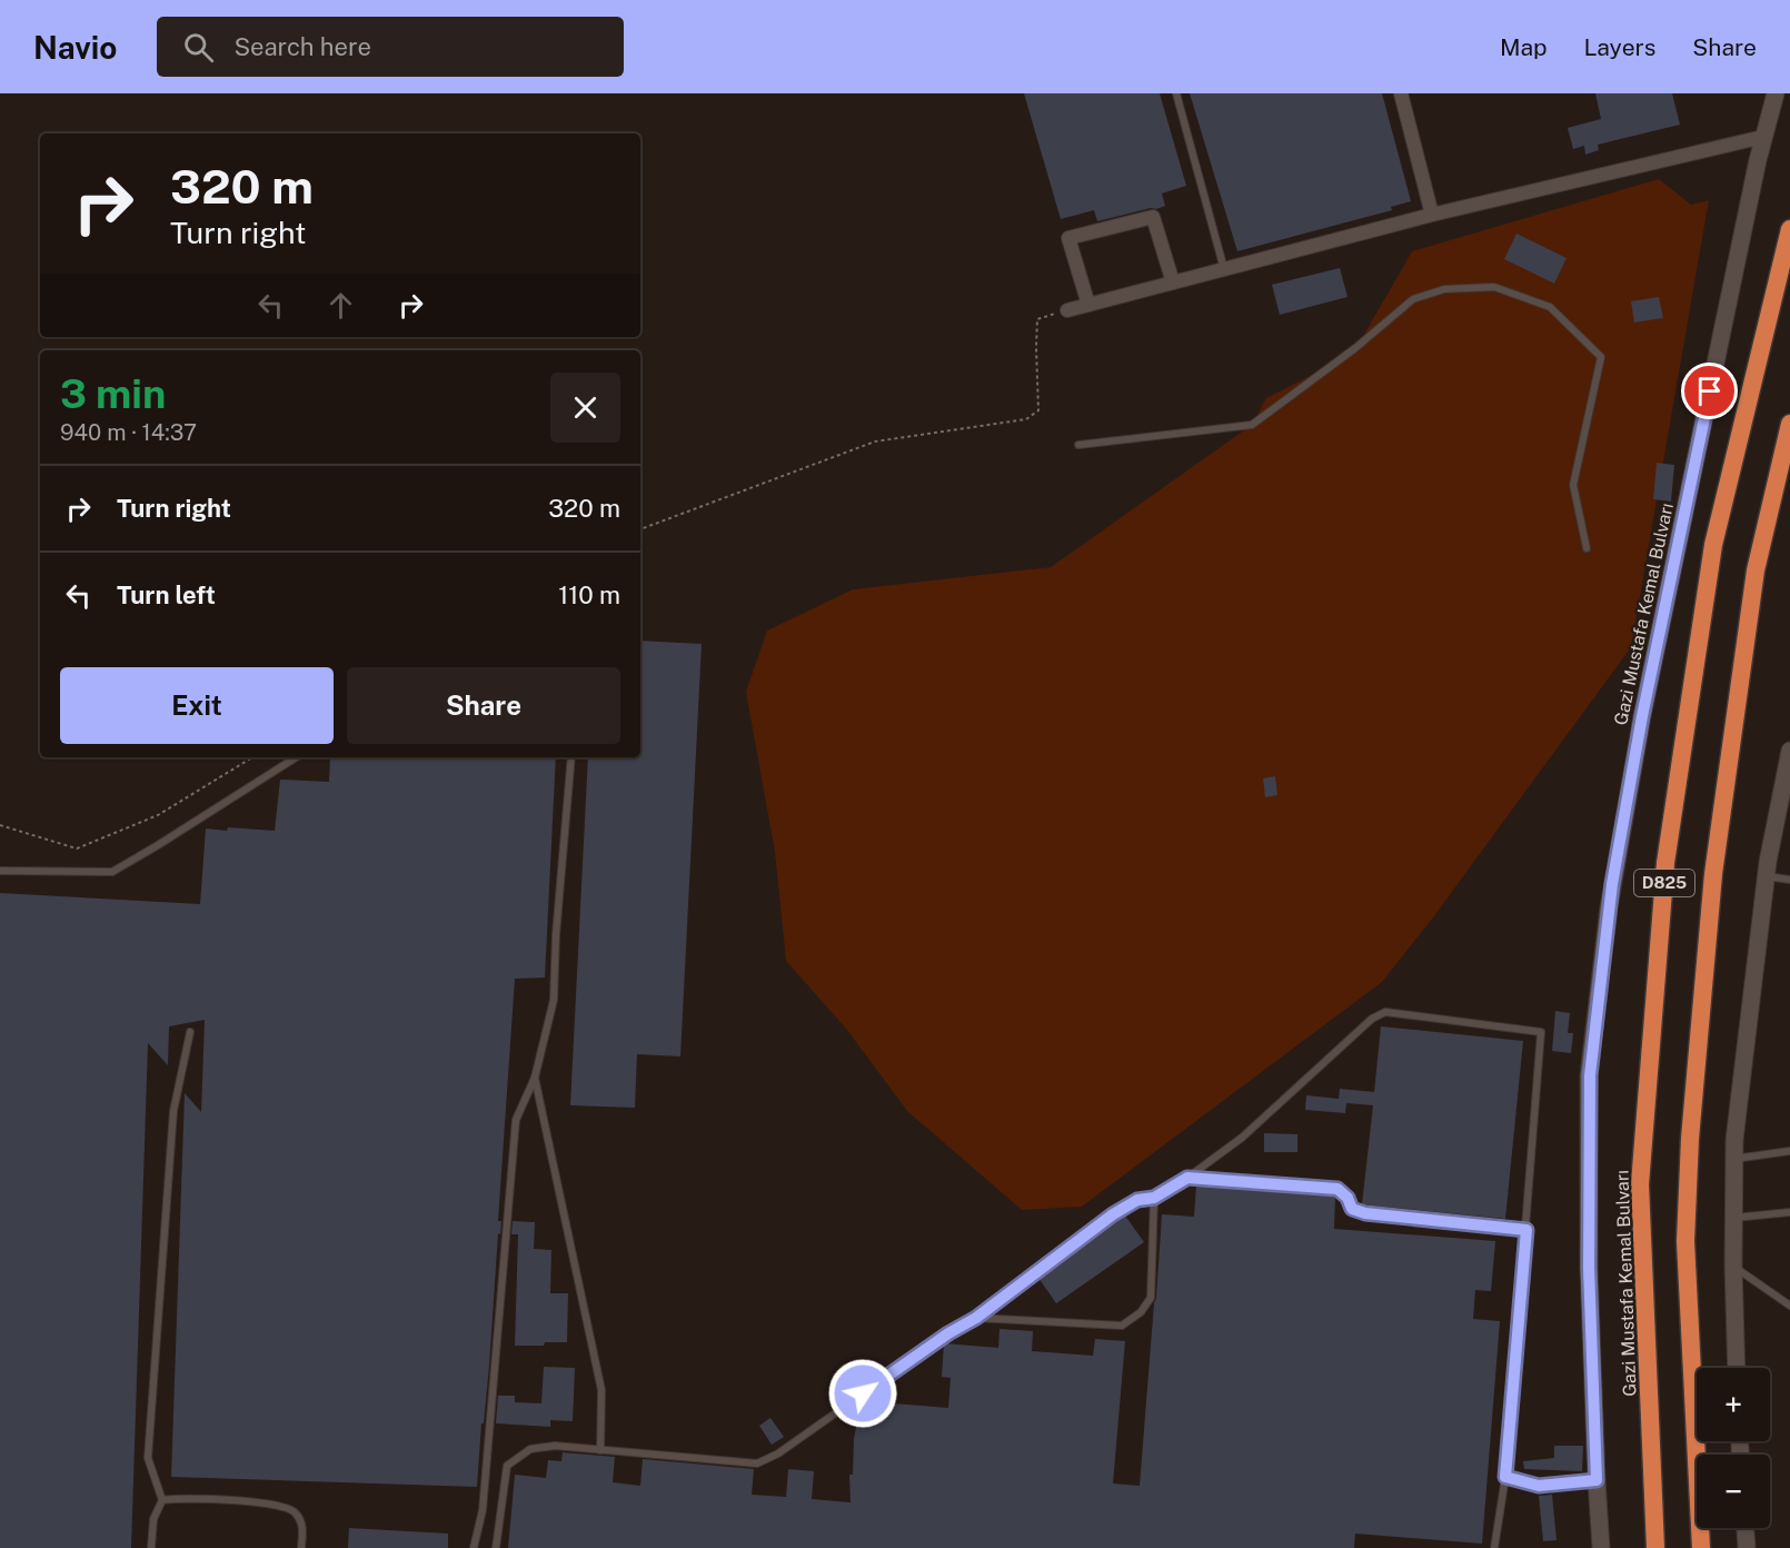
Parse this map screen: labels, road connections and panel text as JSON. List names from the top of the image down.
{
  "streets": {
    "highway": ["Gazi Mustafa Kemal Bulvarı", "D825"]
  },
  "page": {
    "header": "Navio",
    "search": "Search here",
    "nav": ["Map", "Layers", "Share"],
    "turn": ["320 m", "Turn right"],
    "heading": ["3 min", "940 m · 14:37"],
    "list": [
      {
        "name": "Turn right",
        "value": "320 m"
      },
      {
        "name": "Turn left",
        "value": "110 m"
      }
    ],
    "buttons": ["Exit", "Share"],
    "map_buttons": ["+", "−"]
  }
}
